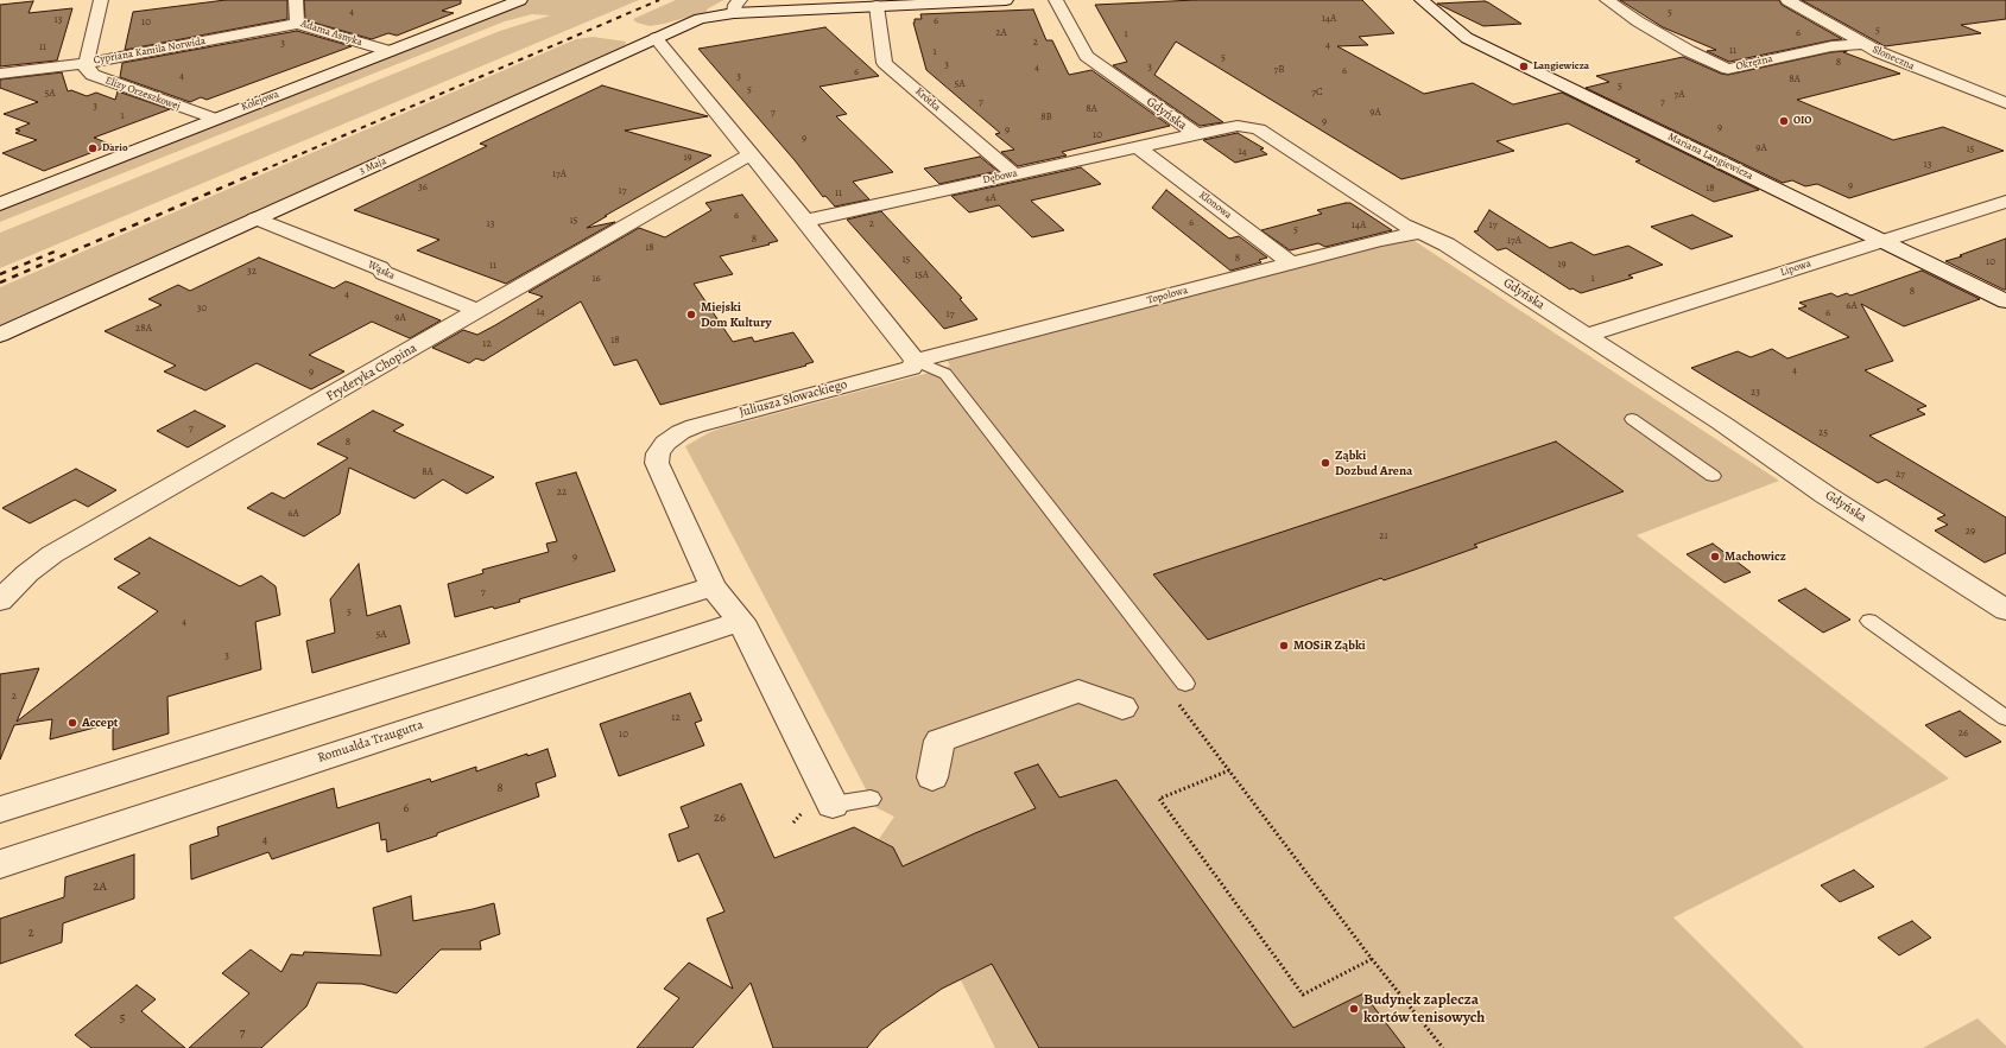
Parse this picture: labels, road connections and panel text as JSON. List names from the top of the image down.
{
  "streets": {
    "street": [
      "Adama Asnyka",
      "Cypriana Kamila Norwida",
      "Słoneczna",
      "Okrężna",
      "Elizy Orzeszkowej",
      "Krótka",
      "Kolejowa",
      "Gdyńska",
      "Mariana Langiewicza",
      "3 Maja",
      "Dębowa",
      "Klonowa",
      "Lipowa",
      "Wąska",
      "Topolowa",
      "Fryderyka Chopina",
      "Juliusza Słowackiego",
      "Romualda Traugutta"
    ]
  },
  "crossings": [
    ["Adama Asnyka", "Cypriana Kamila Norwida"],
    ["Adama Asnyka", "Kolejowa"],
    ["Cypriana Kamila Norwida", "Elizy Orzeszkowej"],
    ["Słoneczna", "Okrężna"],
    ["Elizy Orzeszkowej", "Kolejowa"],
    ["Krótka", "3 Maja"],
    ["Krótka", "Dębowa"],
    ["Gdyńska", "Dębowa"],
    ["Gdyńska", "Lipowa"],
    ["Gdyńska", "Topolowa"],
    ["Mariana Langiewicza", "Lipowa"],
    ["3 Maja", "Wąska"],
    ["Dębowa", "Klonowa"],
    ["Klonowa", "Topolowa"],
    ["Wąska", "Fryderyka Chopina"],
    ["Topolowa", "Juliusza Słowackiego"],
    ["Juliusza Słowackiego", "Romualda Traugutta"]
  ],
  "places": [
    "Langiewicza",
    "OIO",
    "Dario",
    "Miejski Dom Kultury",
    "Ząbki Dozbud Arena",
    "Machowicz",
    "MOSiR Ząbki",
    "Accept",
    "Budynek zaplecza kortów tenisowych"
  ],
  "house_numbers": [
    "4",
    "5",
    "14A",
    "13",
    "6",
    "10",
    "5",
    "2A",
    "6",
    "1",
    "2",
    "3",
    "4",
    "11",
    "11",
    "1",
    "5",
    "8",
    "3",
    "4",
    "3",
    "7B",
    "6",
    "6",
    "4",
    "3",
    "8A",
    "5A",
    "5",
    "5",
    "7C",
    "5A",
    "7A",
    "7",
    "7",
    "3",
    "8A",
    "7",
    "9A",
    "1",
    "8B",
    "9",
    "9",
    "9",
    "10",
    "9",
    "9A",
    "15",
    "14",
    "19",
    "13",
    "17A",
    "9",
    "36",
    "18",
    "17",
    "11",
    "4A",
    "6",
    "15",
    "6",
    "13",
    "2",
    "14A",
    "17",
    "5",
    "8",
    "17A",
    "18",
    "8",
    "15",
    "10",
    "19",
    "11",
    "32",
    "15A",
    "16",
    "1",
    "8",
    "4",
    "6A",
    "30",
    "14",
    "6",
    "17",
    "9A",
    "28A",
    "18",
    "12",
    "4",
    "9",
    "23",
    "7",
    "25",
    "8",
    "8A",
    "27",
    "22",
    "6A",
    "29",
    "21",
    "9",
    "7",
    "5",
    "4",
    "5A",
    "3",
    "2",
    "12",
    "26",
    "10",
    "8",
    "6",
    "26",
    "4",
    "2A",
    "2",
    "5",
    "7"
  ]
}
